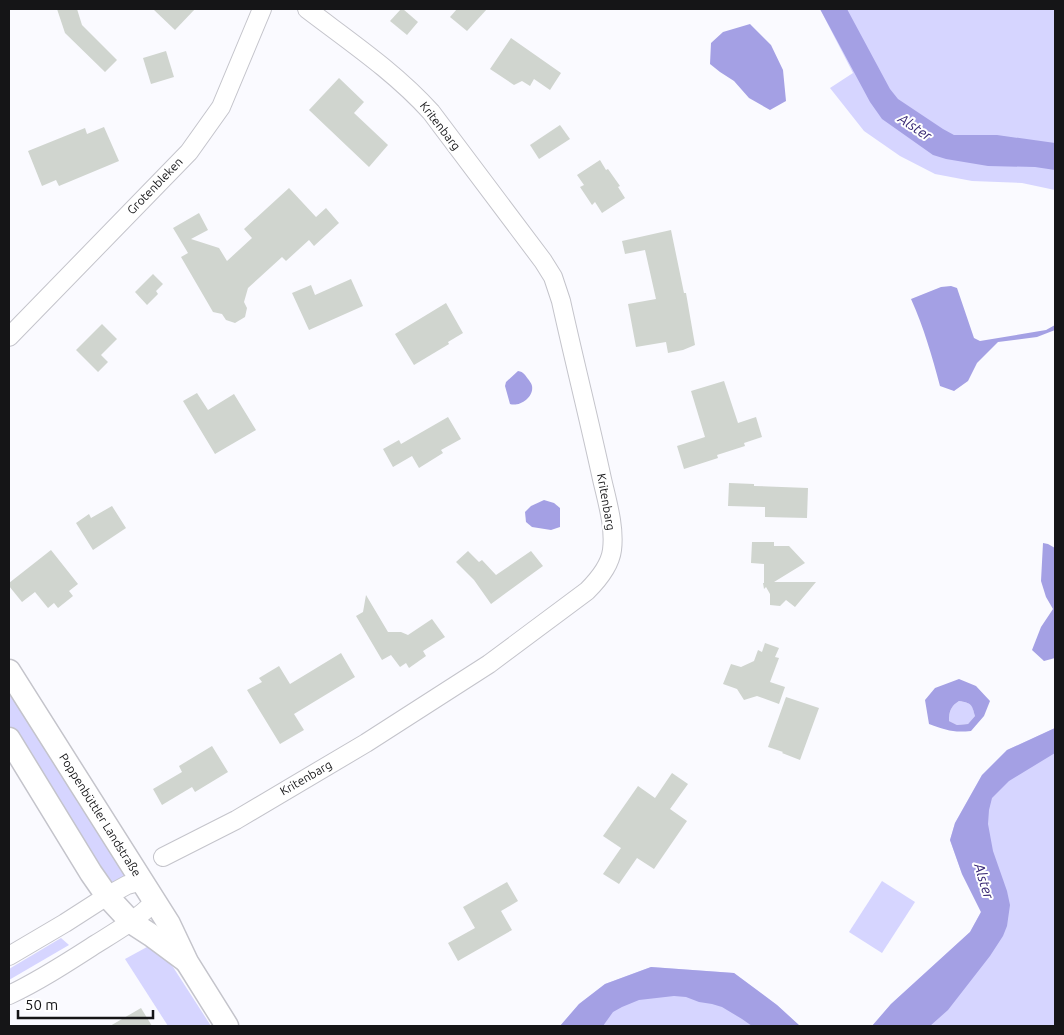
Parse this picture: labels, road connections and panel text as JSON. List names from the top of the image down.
{
  "streets": {
    "main road": ["Poppenbüttler Landstraße"],
    "street": ["Kritenbarg", "Grotenbleken"]
  },
  "water": ["Alster"],
  "scale_bar": "50 m"
}
